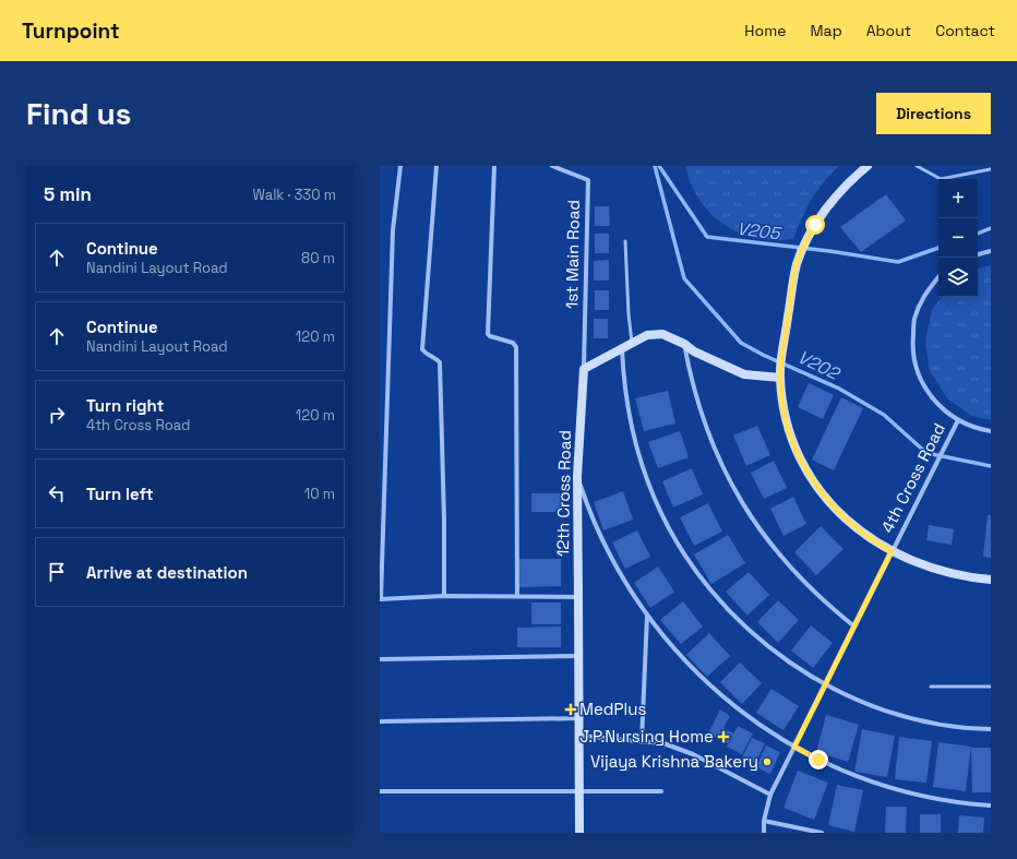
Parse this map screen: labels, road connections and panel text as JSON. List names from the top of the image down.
{
  "streets": {
    "main road": ["12th Cross Road"],
    "street": ["1st Main Road", "4th Cross Road"]
  },
  "crossings": [
    ["1st Main Road", "12th Cross Road"]
  ],
  "water": ["V205", "V202"],
  "places": {
    "health": ["MedPlus", "J.P.Nursing Home"],
    "other": ["Vijaya Krishna Bakery"]
  },
  "page": {
    "header": "Turnpoint",
    "nav": [
      "Home",
      "Map",
      "About",
      "Contact"
    ],
    "buttons": "Directions",
    "title": "Find us",
    "heading": ["5 min", "Walk · 330 m"],
    "map_buttons": ["+", "−"],
    "list": [
      ["Continue", "Nandini Layout Road", "80 m"],
      ["Continue", "Nandini Layout Road", "120 m"],
      ["Turn right", "4th Cross Road", "120 m"],
      ["Turn left", "10 m"],
      "Arrive at destination"
    ]
  }
}
